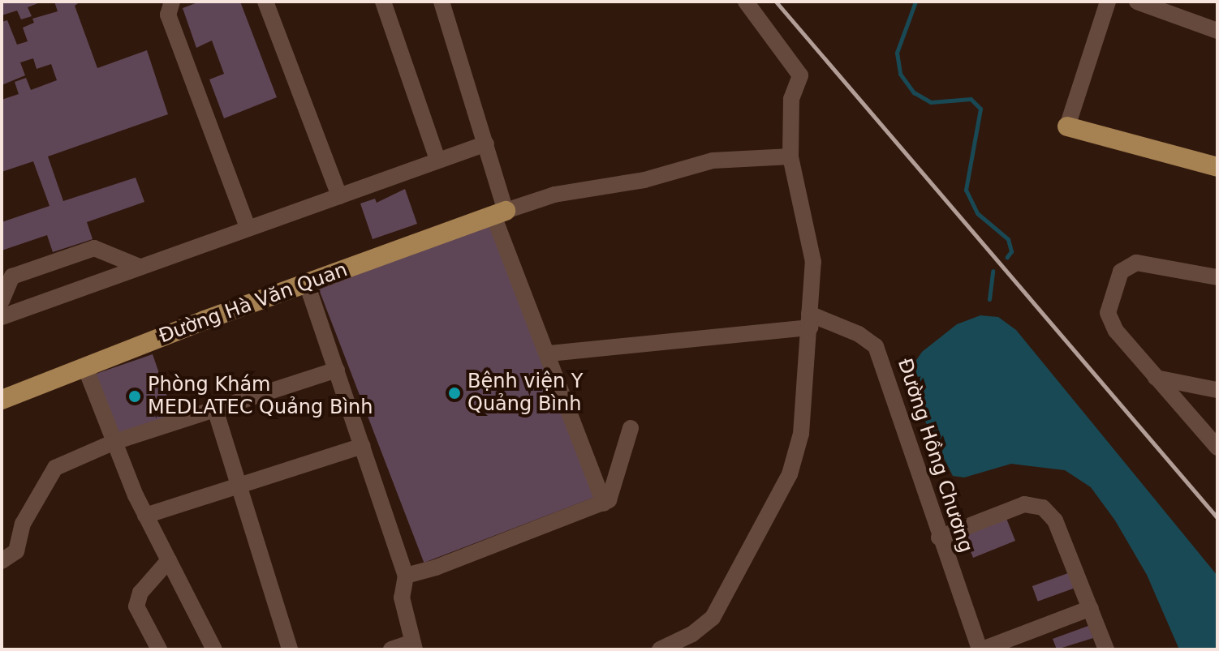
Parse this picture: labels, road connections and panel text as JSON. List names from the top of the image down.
{
  "streets": {
    "main road": ["Đường Hà Văn Quan"],
    "street": ["Đường Hồng Chương"]
  },
  "places": ["Bệnh viện Y Quảng Bình", "Phòng Khám MEDLATEC Quảng Bình"]
}
